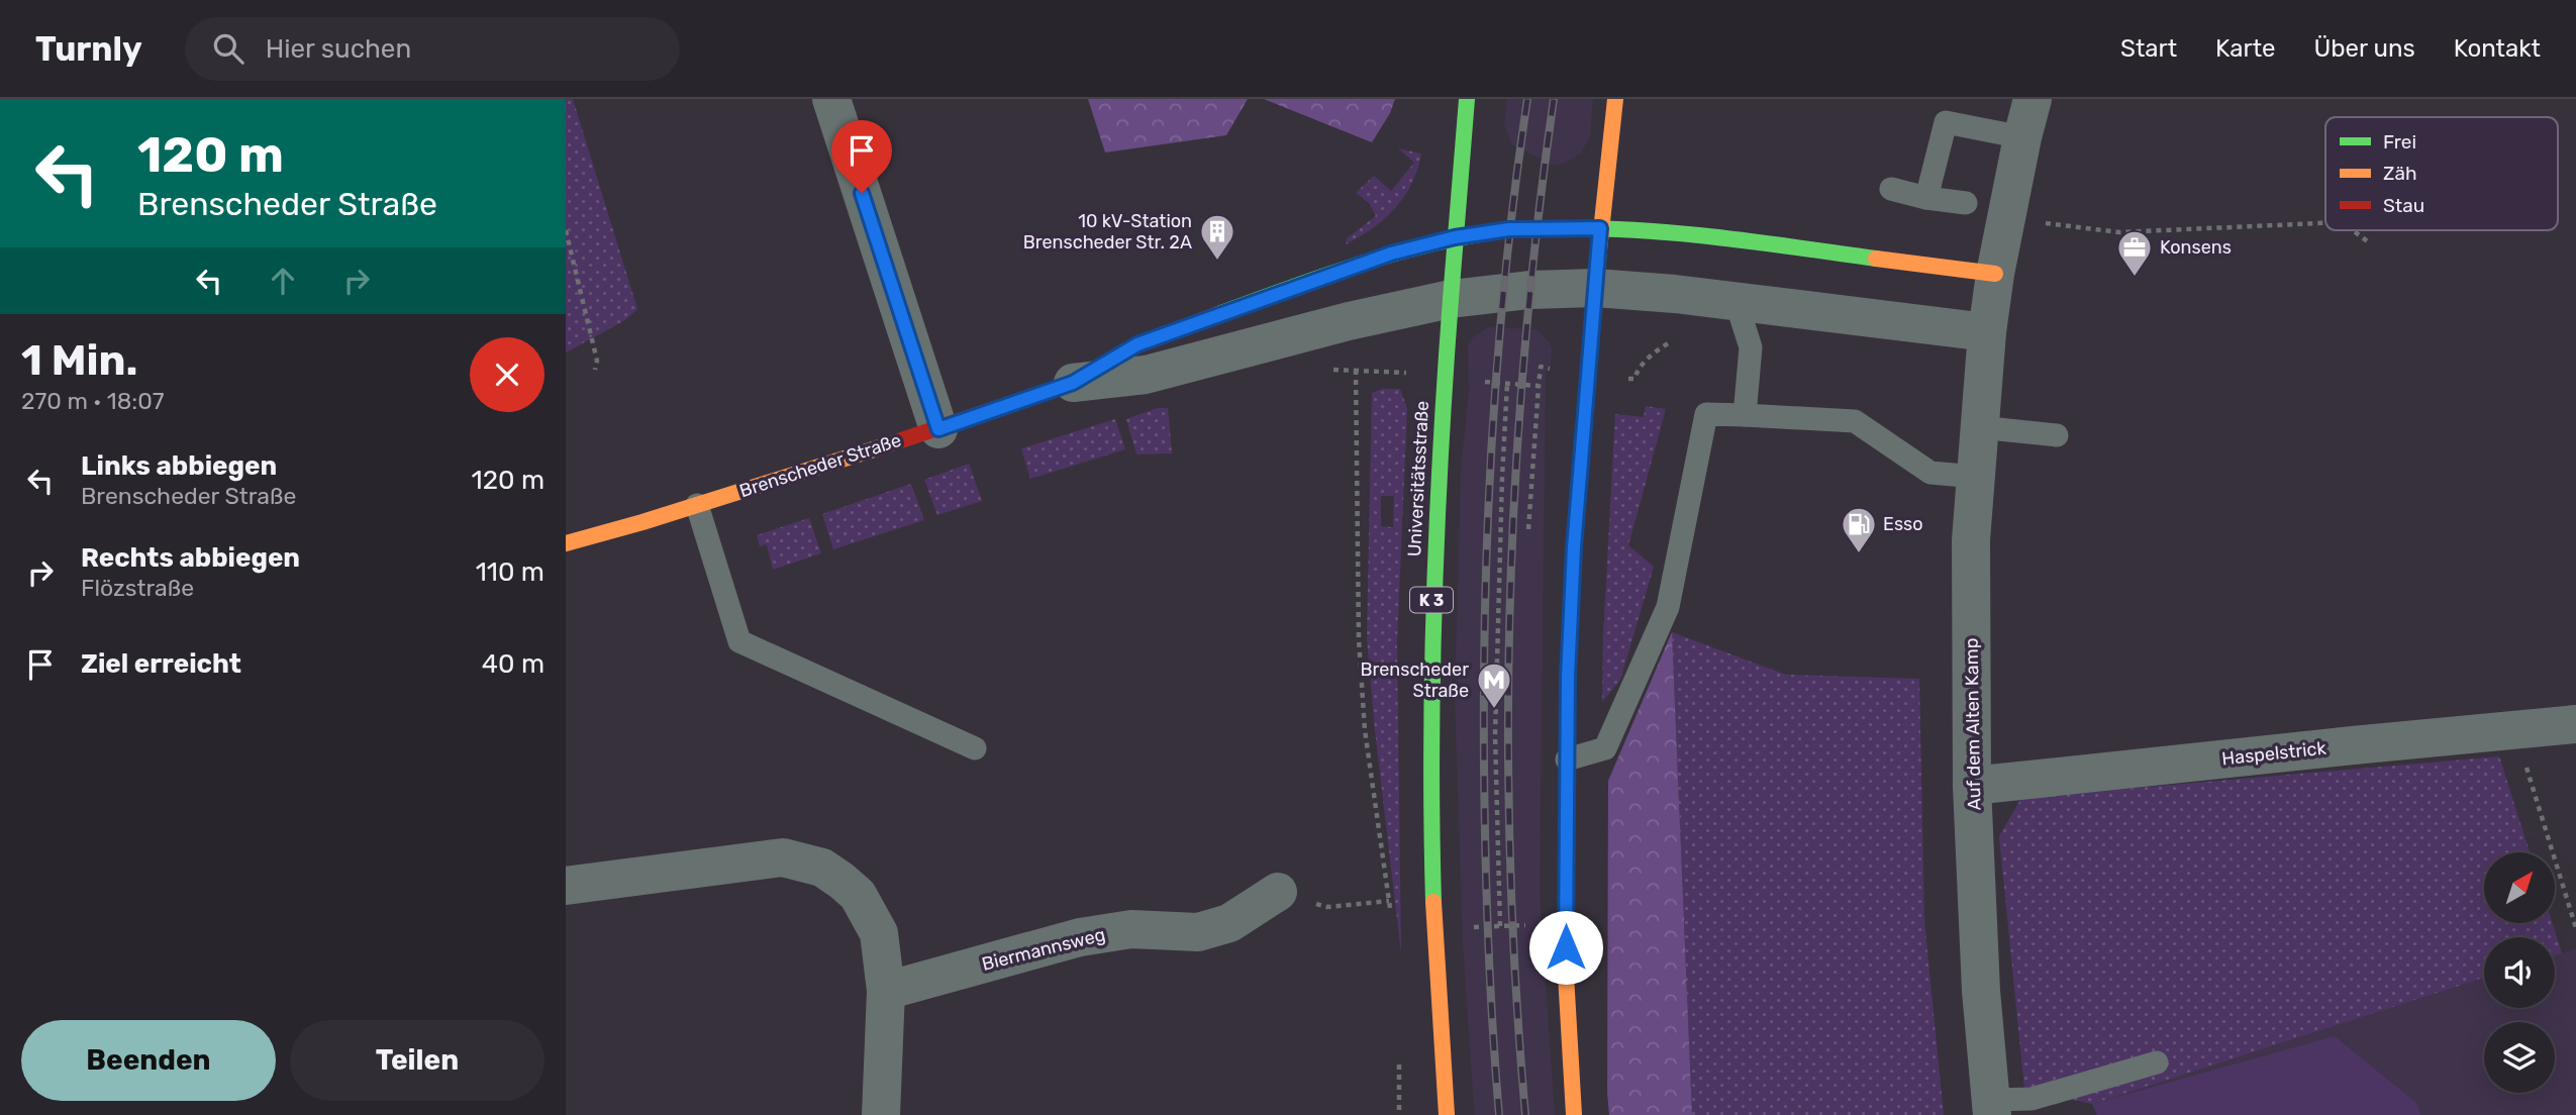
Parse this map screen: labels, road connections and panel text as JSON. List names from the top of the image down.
{
  "streets": {
    "main road": ["Brenscheder Straße", "Universitätsstraße", "K 3"],
    "street": ["Auf dem Alten Kamp", "Haspelstrick", "Biermannsweg"]
  },
  "crossings": [
    ["Brenscheder Straße", "Universitätsstraße"],
    ["Auf dem Alten Kamp", "Haspelstrick"]
  ],
  "places": {
    "building": ["10 kV-Station Brenscheder Str. 2A"],
    "office": ["Konsens"],
    "fuel station": ["Esso"],
    "metro station": ["Brenscheder Straße"]
  },
  "legend": ["Frei", "Zäh", "Stau"],
  "north": "top right",
  "page": {
    "header": "Turnly",
    "search": "Hier suchen",
    "nav": [
      "Start",
      "Karte",
      "Über uns",
      "Kontakt"
    ],
    "turn": ["120 m", "Brenscheder Straße"],
    "heading": ["1 Min.", "270 m · 18:07"],
    "list": [
      {
        "name": "Links abbiegen",
        "note": "Brenscheder Straße",
        "value": "120 m"
      },
      {
        "name": "Rechts abbiegen",
        "note": "Flözstraße",
        "value": "110 m"
      },
      {
        "name": "Ziel erreicht",
        "value": "40 m"
      }
    ],
    "buttons": ["Beenden", "Teilen"]
  }
}
